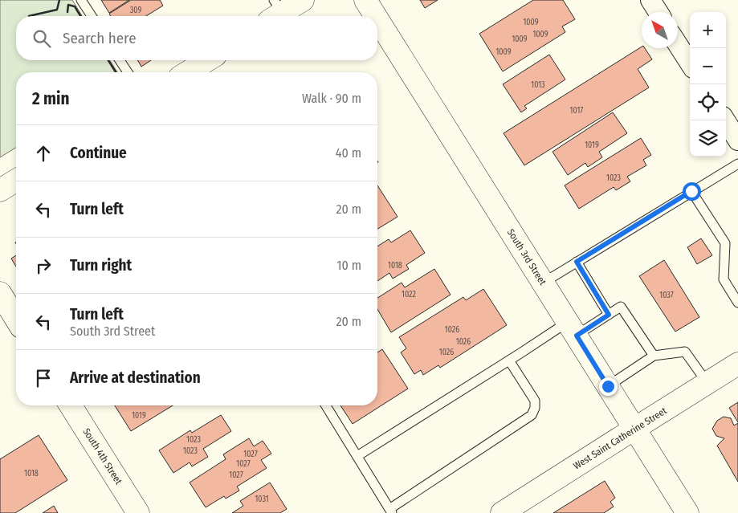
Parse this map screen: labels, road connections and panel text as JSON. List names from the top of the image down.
{
  "streets": {
    "main road": ["South 3rd Street", "West Saint Catherine Street", "South 4th Street"]
  },
  "crossings": [
    ["South 3rd Street", "West Saint Catherine Street"]
  ],
  "house_numbers": [
    "309",
    "1009",
    "1009",
    "1009",
    "1009",
    "1013",
    "1017",
    "1019",
    "1023",
    "1018",
    "1022",
    "1037",
    "1026",
    "1026",
    "1026",
    "1019",
    "1023",
    "1023",
    "1027",
    "1027",
    "1018",
    "1027",
    "1031"
  ],
  "north": "top left",
  "page": {
    "map_buttons": ["+", "−"],
    "search": "Search here",
    "heading": ["2 min", "Walk · 90 m"],
    "list": [
      ["Continue", "40 m"],
      ["Turn left", "20 m"],
      ["Turn right", "10 m"],
      ["Turn left", "South 3rd Street", "20 m"],
      "Arrive at destination"
    ]
  }
}
